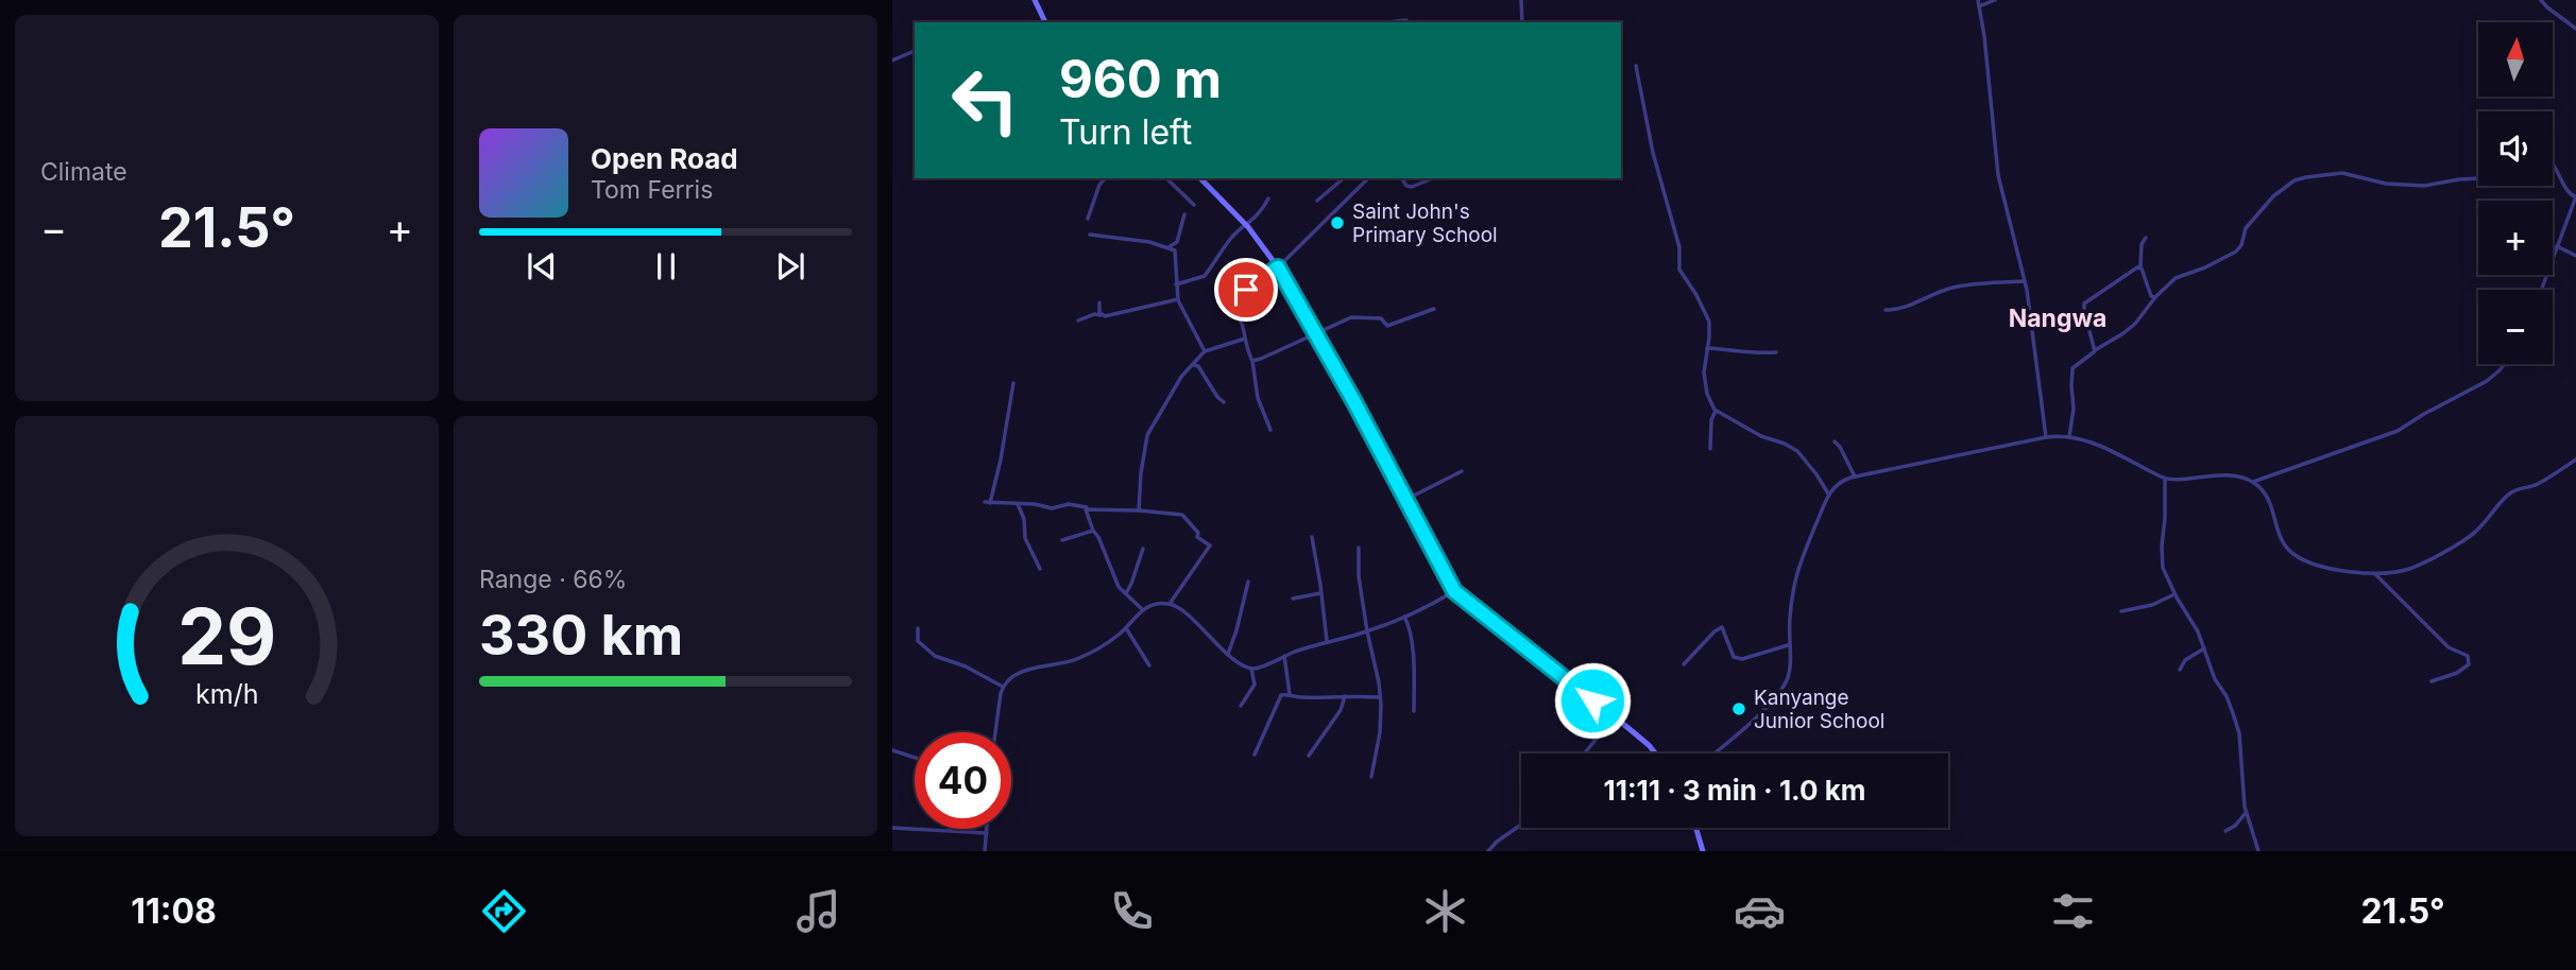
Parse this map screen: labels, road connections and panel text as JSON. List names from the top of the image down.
{
  "districts": ["Nangwa"],
  "places": ["Saint John's Primary School", "Kanyange Junior School"],
  "north": "top",
  "page": {
    "tile": [
      "Climate",
      ["Range · 66%", "330 km"]
    ],
    "map_buttons": ["+", "−"],
    "turn": ["960 m", "Turn left"],
    "song": ["Open Road", "Tom Ferris"],
    "heat": ["−", "21.5°", "+"],
    "limit": "40",
    "trip": "11:11 · 3 min · 1.0 km",
    "tabs": ["11:08", "21.5°"],
    "gauge": ["29", "km/h"]
  }
}
